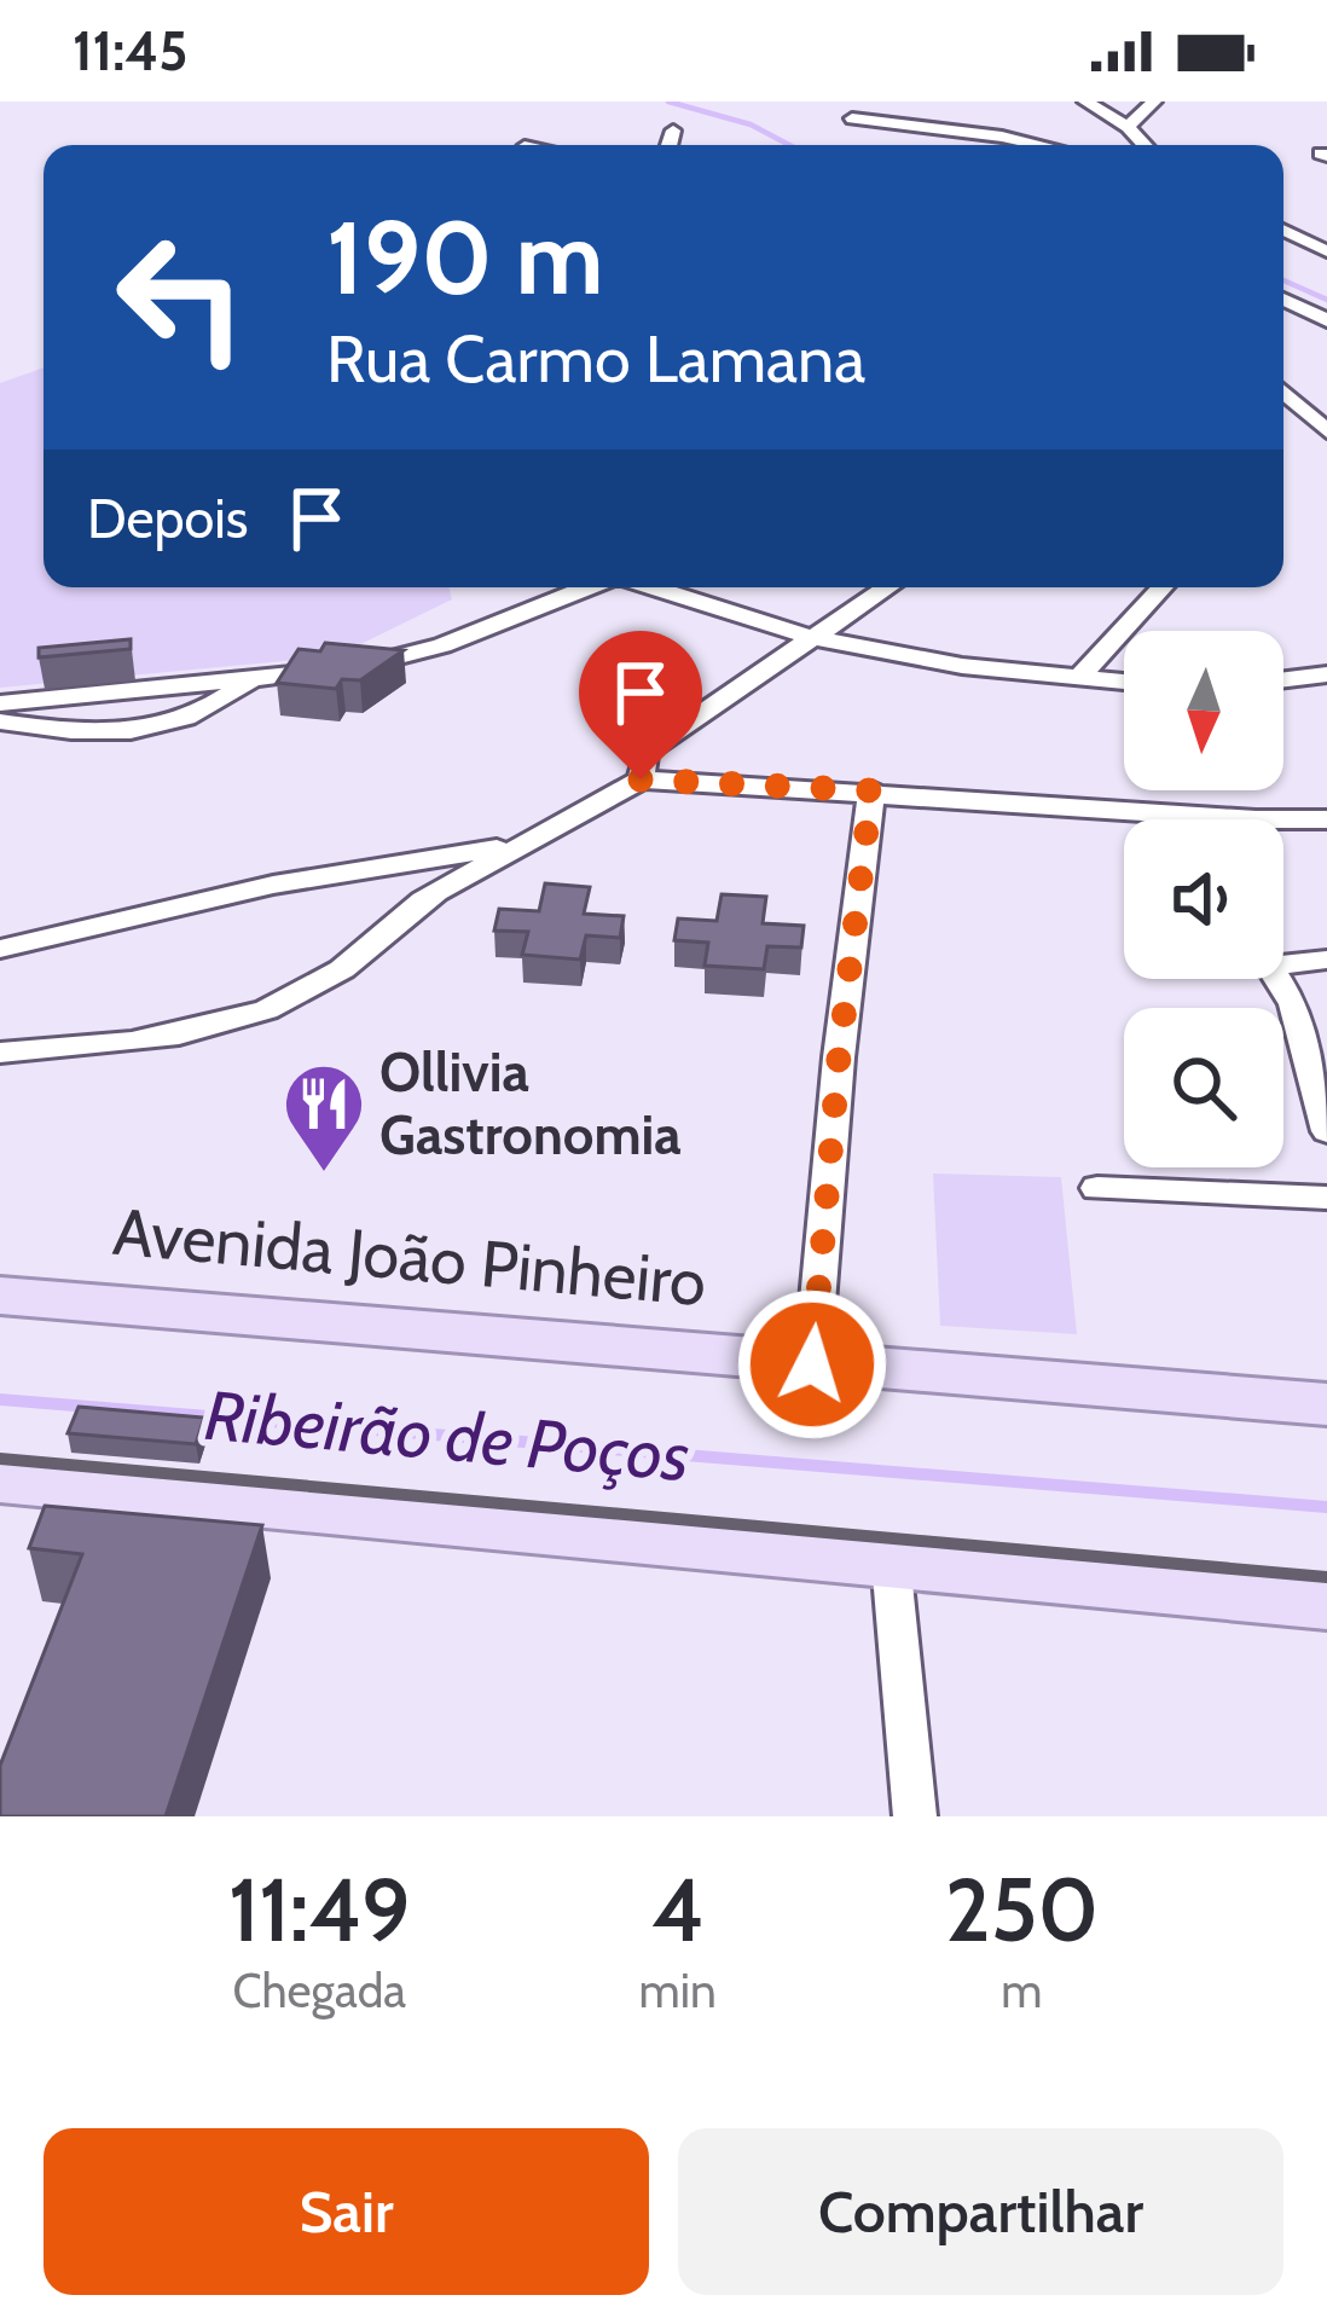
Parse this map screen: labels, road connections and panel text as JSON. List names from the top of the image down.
{
  "streets": {
    "main road": ["Avenida João Pinheiro"]
  },
  "water": ["Ribeirão de Poços"],
  "places": {
    "restaurant": ["Ollivia Gastronomia"]
  },
  "north": "bottom",
  "page": {
    "status": "11:45",
    "turn": ["190 m", "Rua Carmo Lamana"],
    "then": "Depois",
    "eta": [
      "11:49",
      "Chegada",
      "4",
      "min",
      "250",
      "m"
    ],
    "buttons": ["Sair", "Compartilhar"]
  }
}
